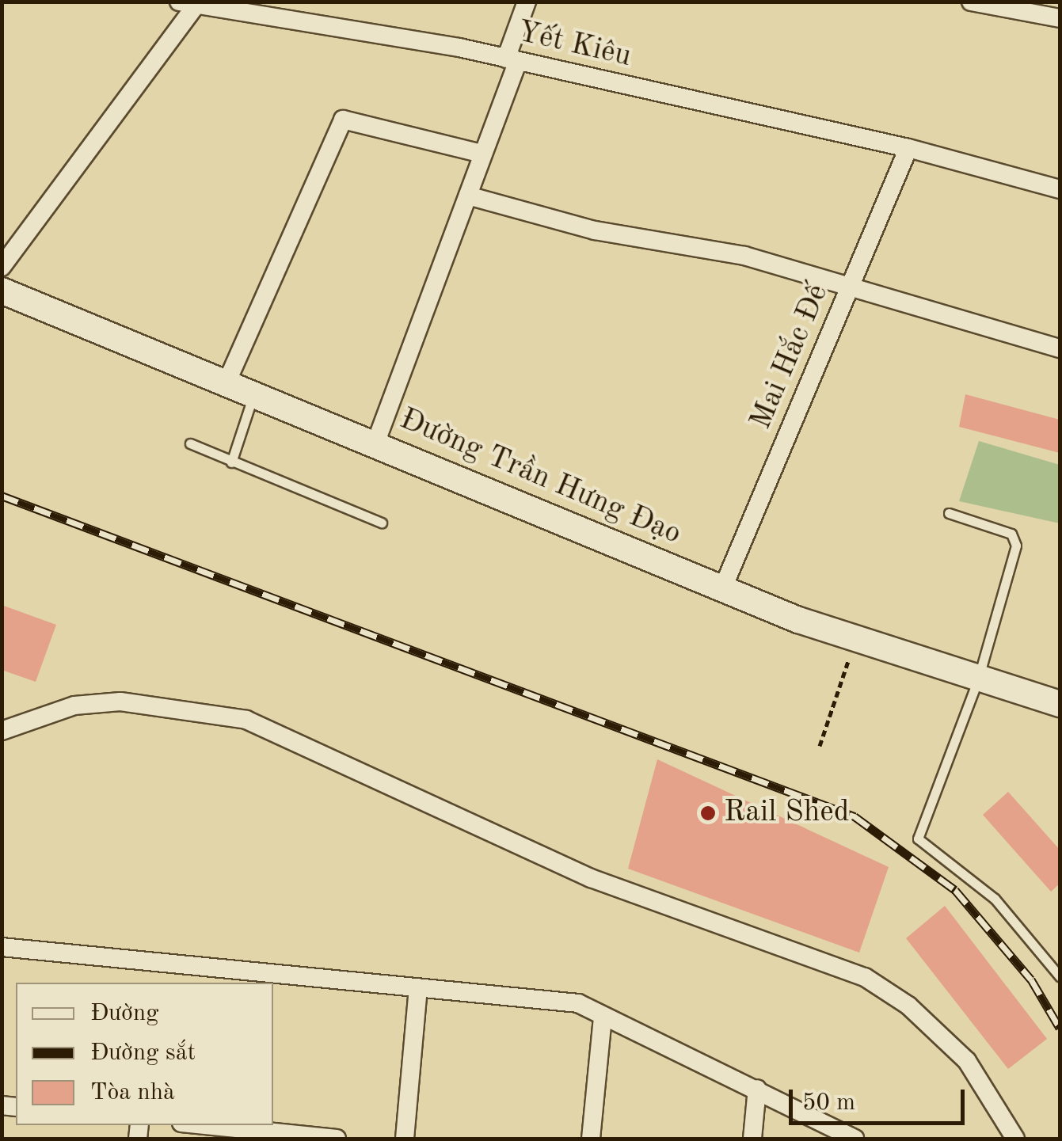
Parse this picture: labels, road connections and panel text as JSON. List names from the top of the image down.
{
  "streets": {
    "street": ["Yết Kiêu", "Mai Hắc Đế", "Đường Trần Hưng Đạo"]
  },
  "crossings": [
    ["Yết Kiêu", "Mai Hắc Đế"],
    ["Mai Hắc Đế", "Đường Trần Hưng Đạo"]
  ],
  "places": ["Rail Shed"],
  "legend": ["Đường", "Đường sắt", "Tòa nhà"],
  "scale_bar": "50 m"
}
